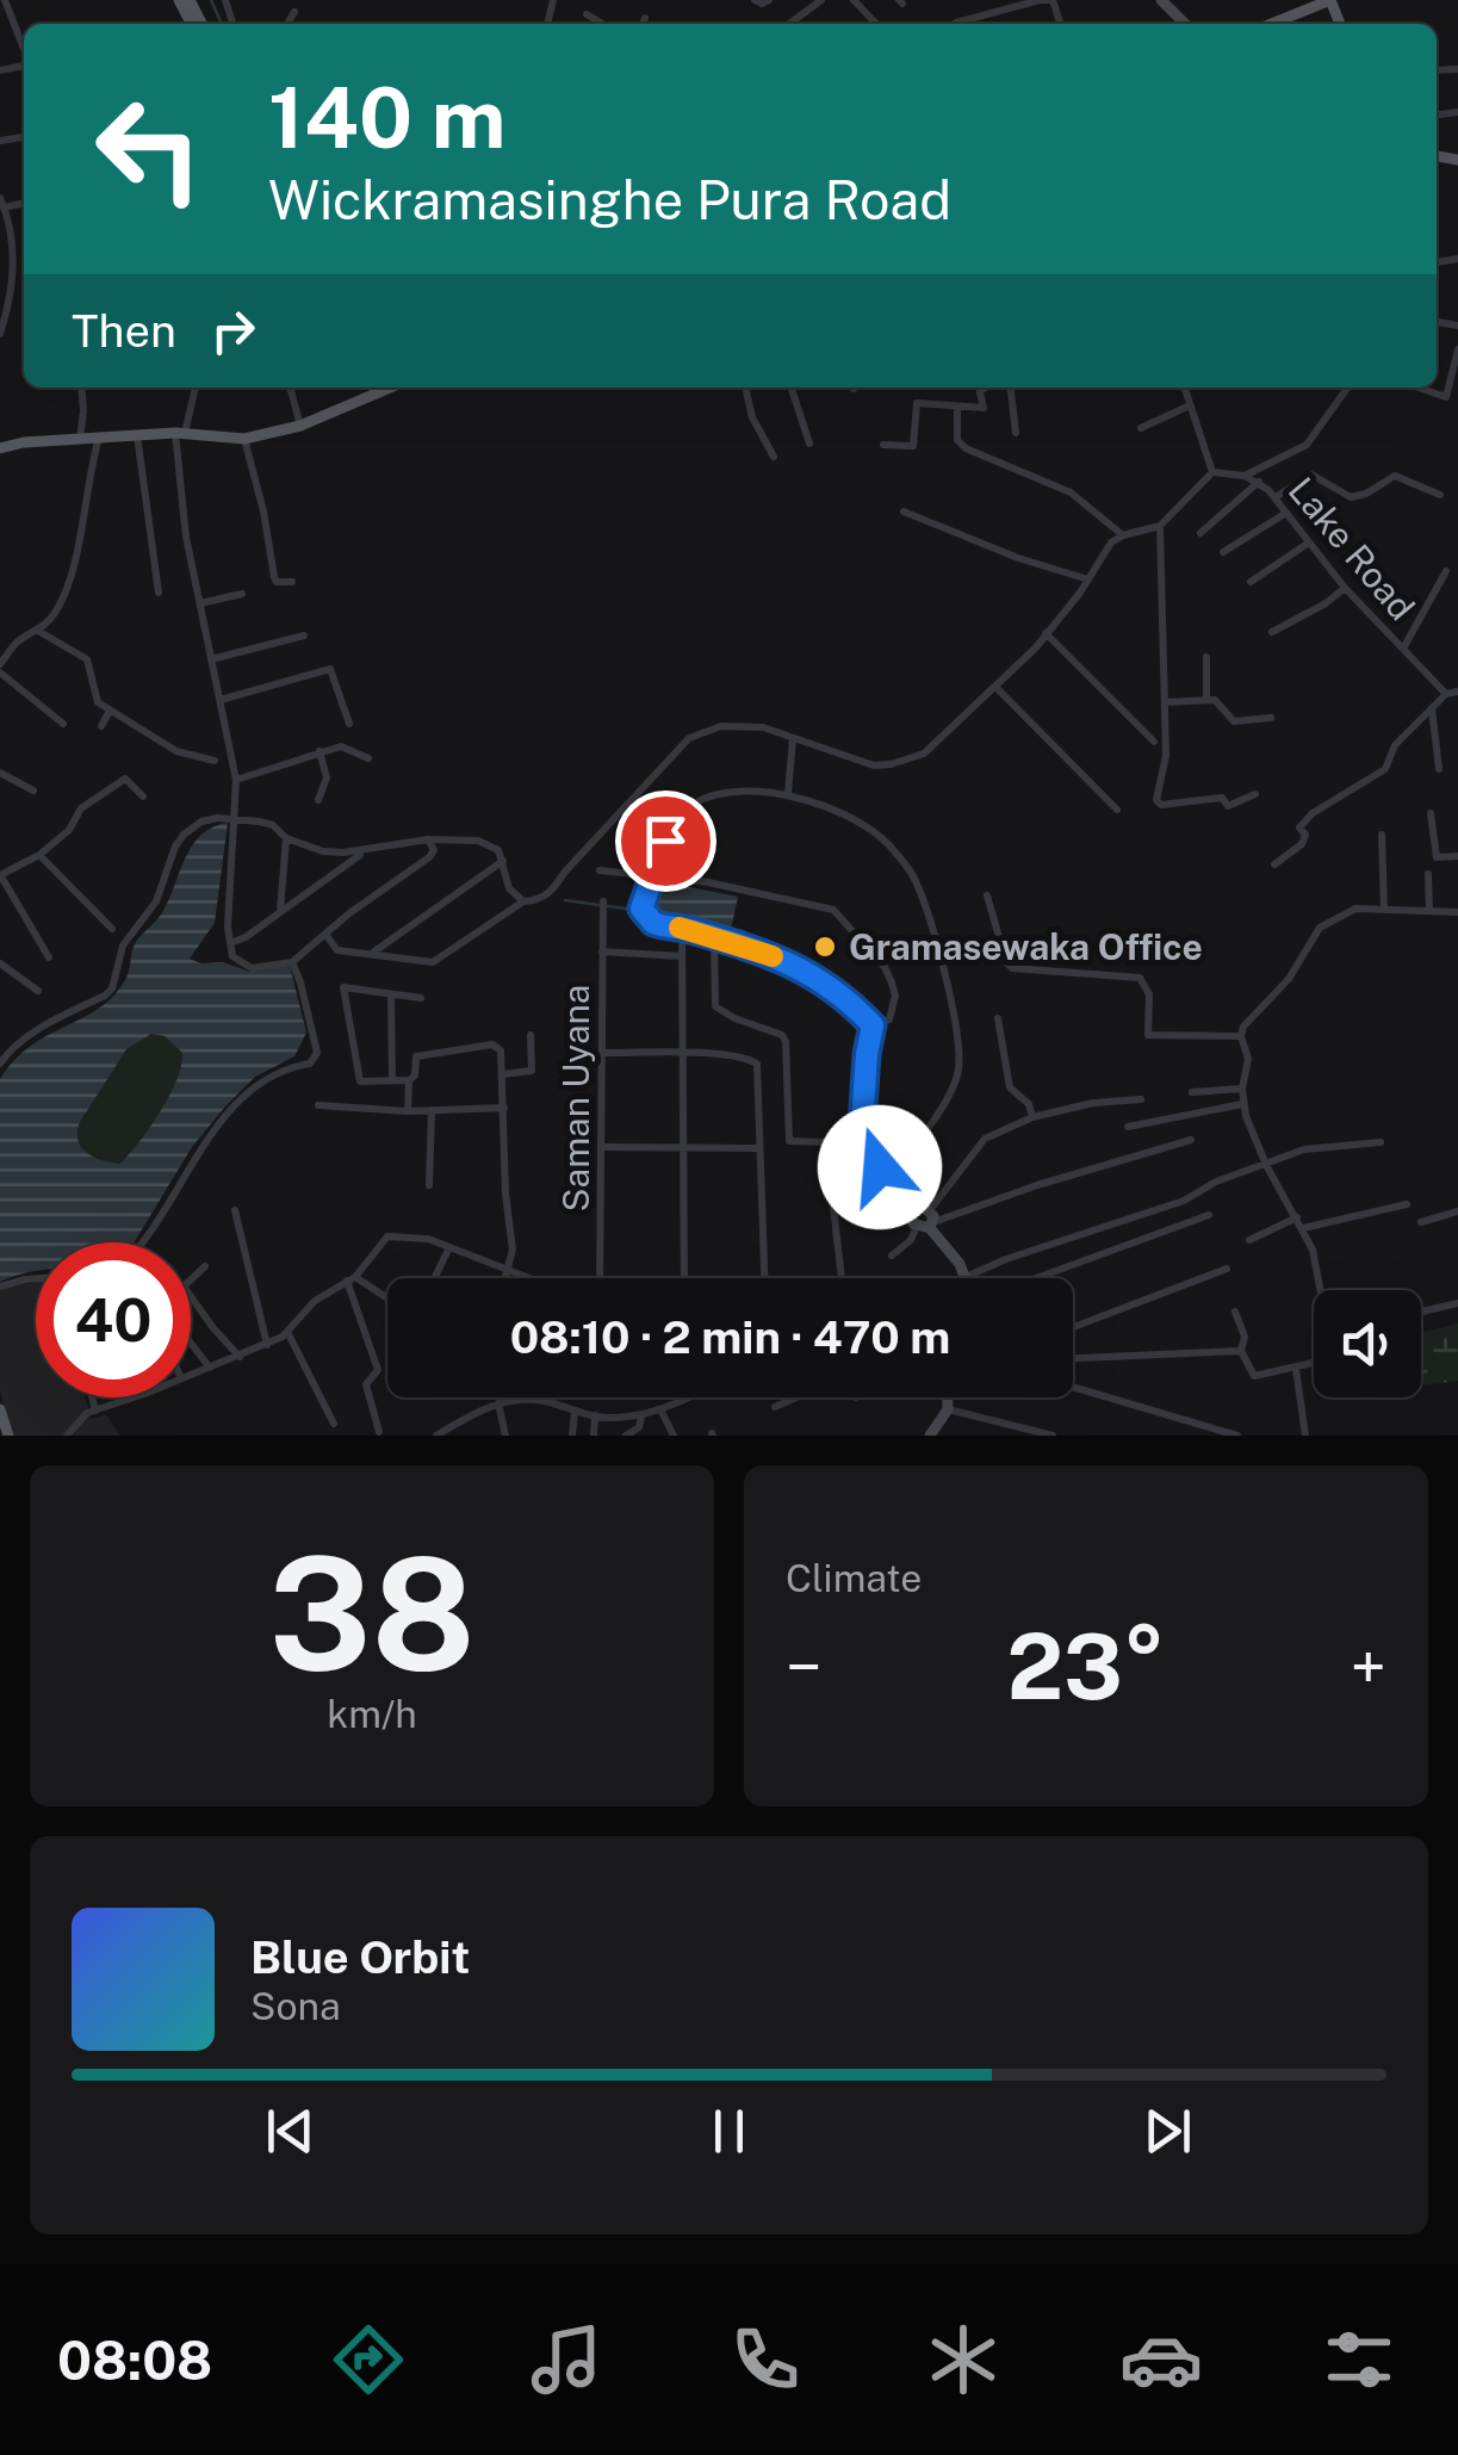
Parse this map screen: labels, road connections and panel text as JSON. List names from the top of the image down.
{
  "streets": {
    "street": ["Lake Road", "Saman Uyana"]
  },
  "places": ["Gramasewaka Office"],
  "page": {
    "turn": ["140 m", "Wickramasinghe Pura Road"],
    "then": "Then",
    "limit": "40",
    "trip": "08:10 · 2 min · 470 m",
    "tile": [
      ["38", "km/h"],
      "Climate"
    ],
    "heat": ["−", "23°", "+"],
    "song": ["Blue Orbit", "Sona"],
    "tabs": "08:08"
  }
}
